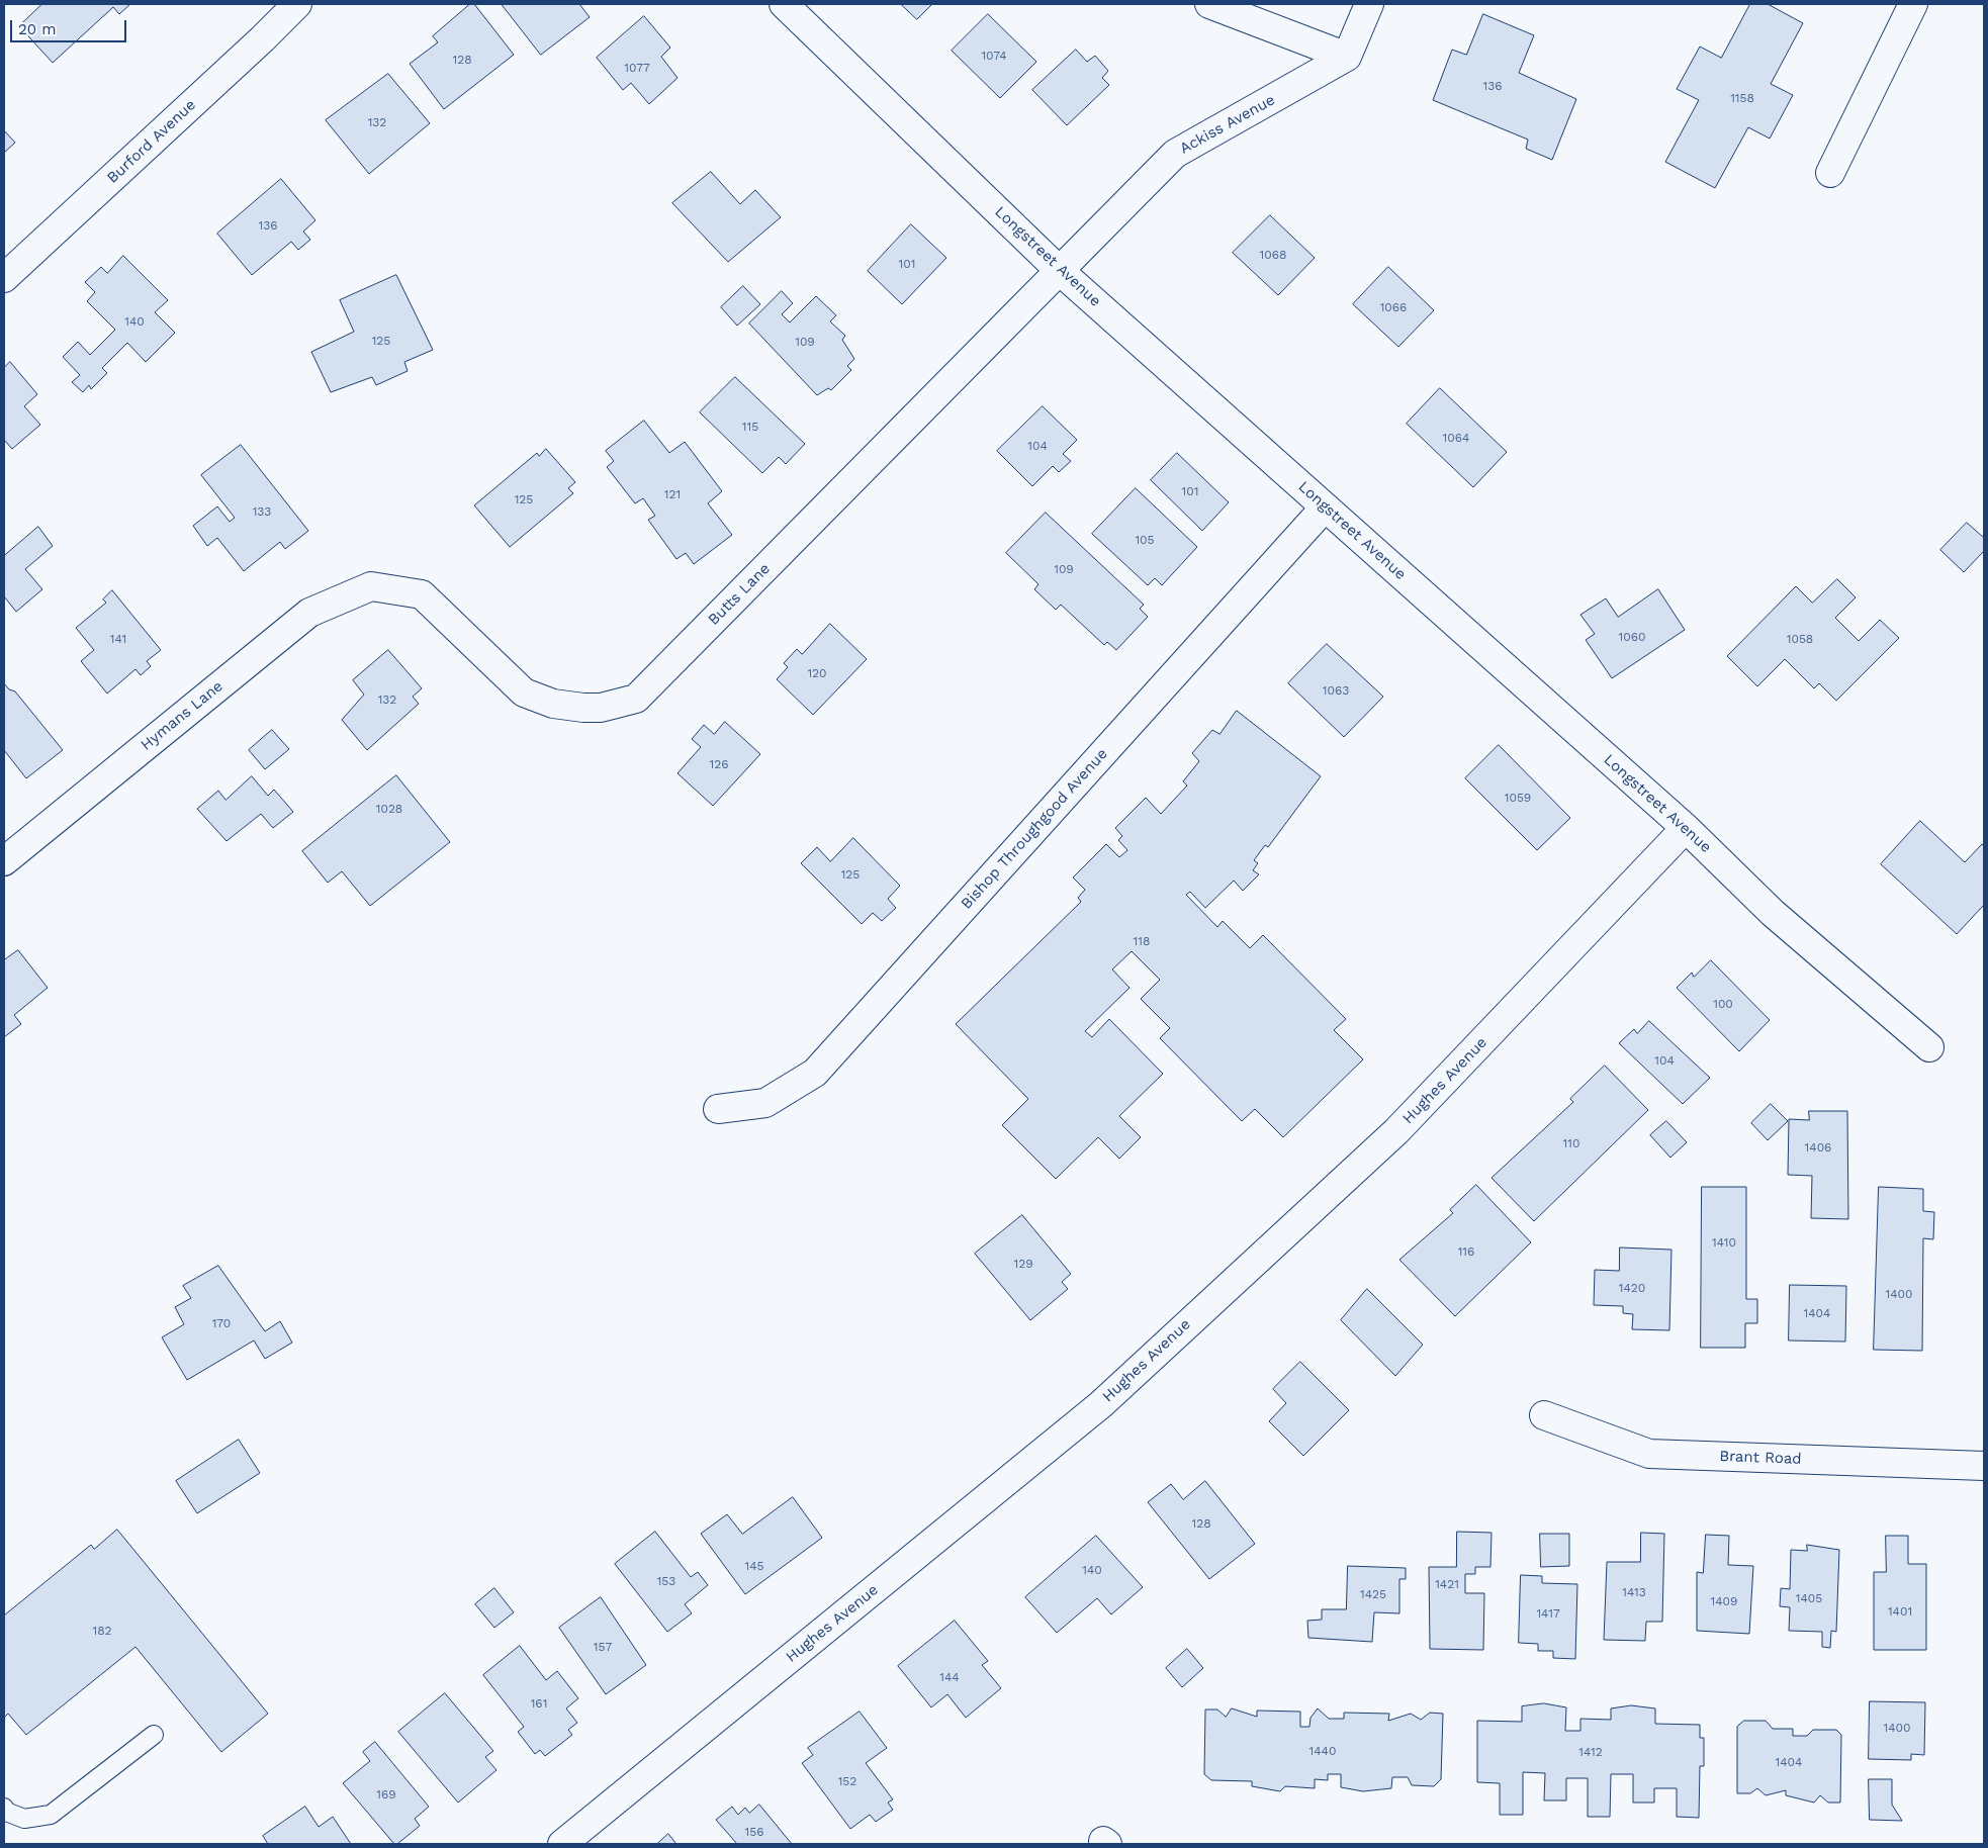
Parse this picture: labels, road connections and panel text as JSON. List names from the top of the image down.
{
  "streets": {
    "street": [
      "Ackiss Avenue",
      "Burford Avenue",
      "Longstreet Avenue",
      "Butts Lane",
      "Hymans Lane",
      "Bishop Throughgood Avenue",
      "Hughes Avenue",
      "Brant Road"
    ]
  },
  "crossings": [
    ["Ackiss Avenue", "Longstreet Avenue"],
    ["Ackiss Avenue", "Butts Lane"],
    ["Longstreet Avenue", "Butts Lane"],
    ["Longstreet Avenue", "Bishop Throughgood Avenue"],
    ["Longstreet Avenue", "Hughes Avenue"],
    ["Butts Lane", "Hymans Lane"]
  ],
  "house_numbers": [
    "1074",
    "128",
    "1077",
    "136",
    "1158",
    "132",
    "136",
    "1068",
    "101",
    "1066",
    "140",
    "125",
    "109",
    "115",
    "1064",
    "104",
    "101",
    "121",
    "125",
    "133",
    "105",
    "109",
    "1060",
    "141",
    "1058",
    "120",
    "1063",
    "132",
    "126",
    "1059",
    "1028",
    "125",
    "118",
    "100",
    "104",
    "110",
    "1406",
    "1410",
    "116",
    "129",
    "1420",
    "1400",
    "1404",
    "170",
    "128",
    "145",
    "140",
    "153",
    "1421",
    "1413",
    "1425",
    "1405",
    "1409",
    "1401",
    "1417",
    "182",
    "157",
    "144",
    "161",
    "1400",
    "1440",
    "1412",
    "1404",
    "152",
    "169",
    "156"
  ],
  "scale_bar": "20 m"
}
